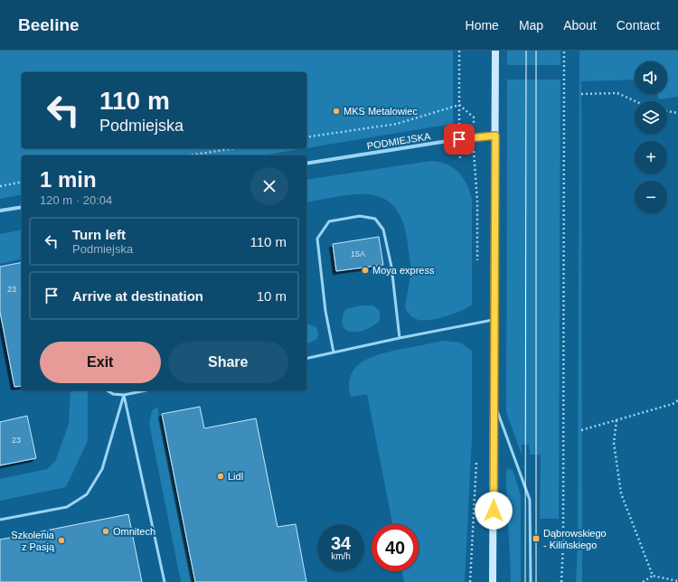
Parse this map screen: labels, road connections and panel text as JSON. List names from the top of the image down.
{
  "streets": {
    "street": ["PODMIEJSKA"]
  },
  "places": {
    "other": [
      "MKS Metalowiec",
      "Moya express",
      "Lidl",
      "Omnitech",
      "Szkolenia z Pasją"
    ],
    "transit": ["Dąbrowskiego - Kilińskiego"]
  },
  "house_numbers": ["15A", "23", "23"],
  "page": {
    "header": "Beeline",
    "nav": [
      "Home",
      "Map",
      "About",
      "Contact"
    ],
    "map_buttons": ["+", "−"],
    "turn": ["110 m", "Podmiejska"],
    "heading": ["1 min", "120 m · 20:04"],
    "list": [
      {
        "name": "Turn left",
        "note": "Podmiejska",
        "value": "110 m"
      },
      {
        "name": "Arrive at destination",
        "value": "10 m"
      }
    ],
    "buttons": ["Exit", "Share"],
    "speed": "34 km/h",
    "limit": "40"
  }
}
